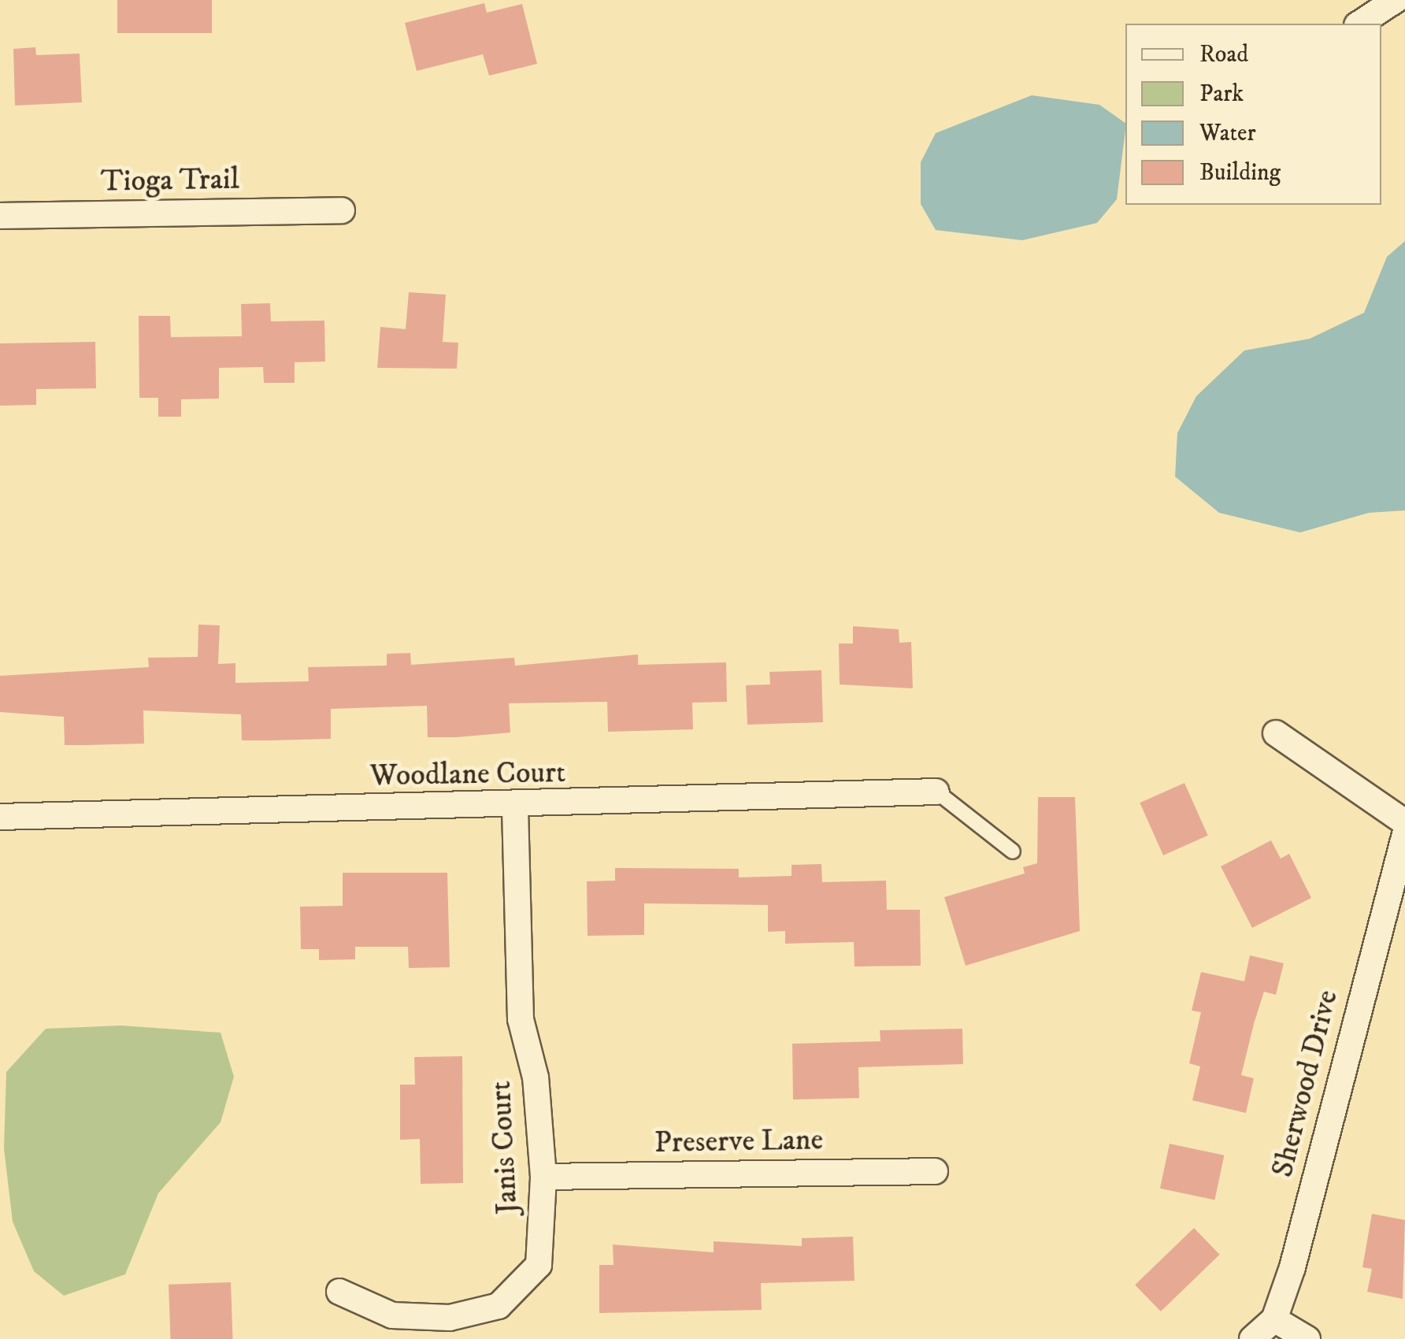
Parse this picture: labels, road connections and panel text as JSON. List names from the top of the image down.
{
  "streets": {
    "street": [
      "Tioga Trail",
      "Woodlane Court",
      "Sherwood Drive",
      "Preserve Lane",
      "Janis Court"
    ]
  },
  "crossings": [
    ["Woodlane Court", "Janis Court"],
    ["Preserve Lane", "Janis Court"]
  ],
  "legend": [
    "Road",
    "Park",
    "Water",
    "Building"
  ]
}
